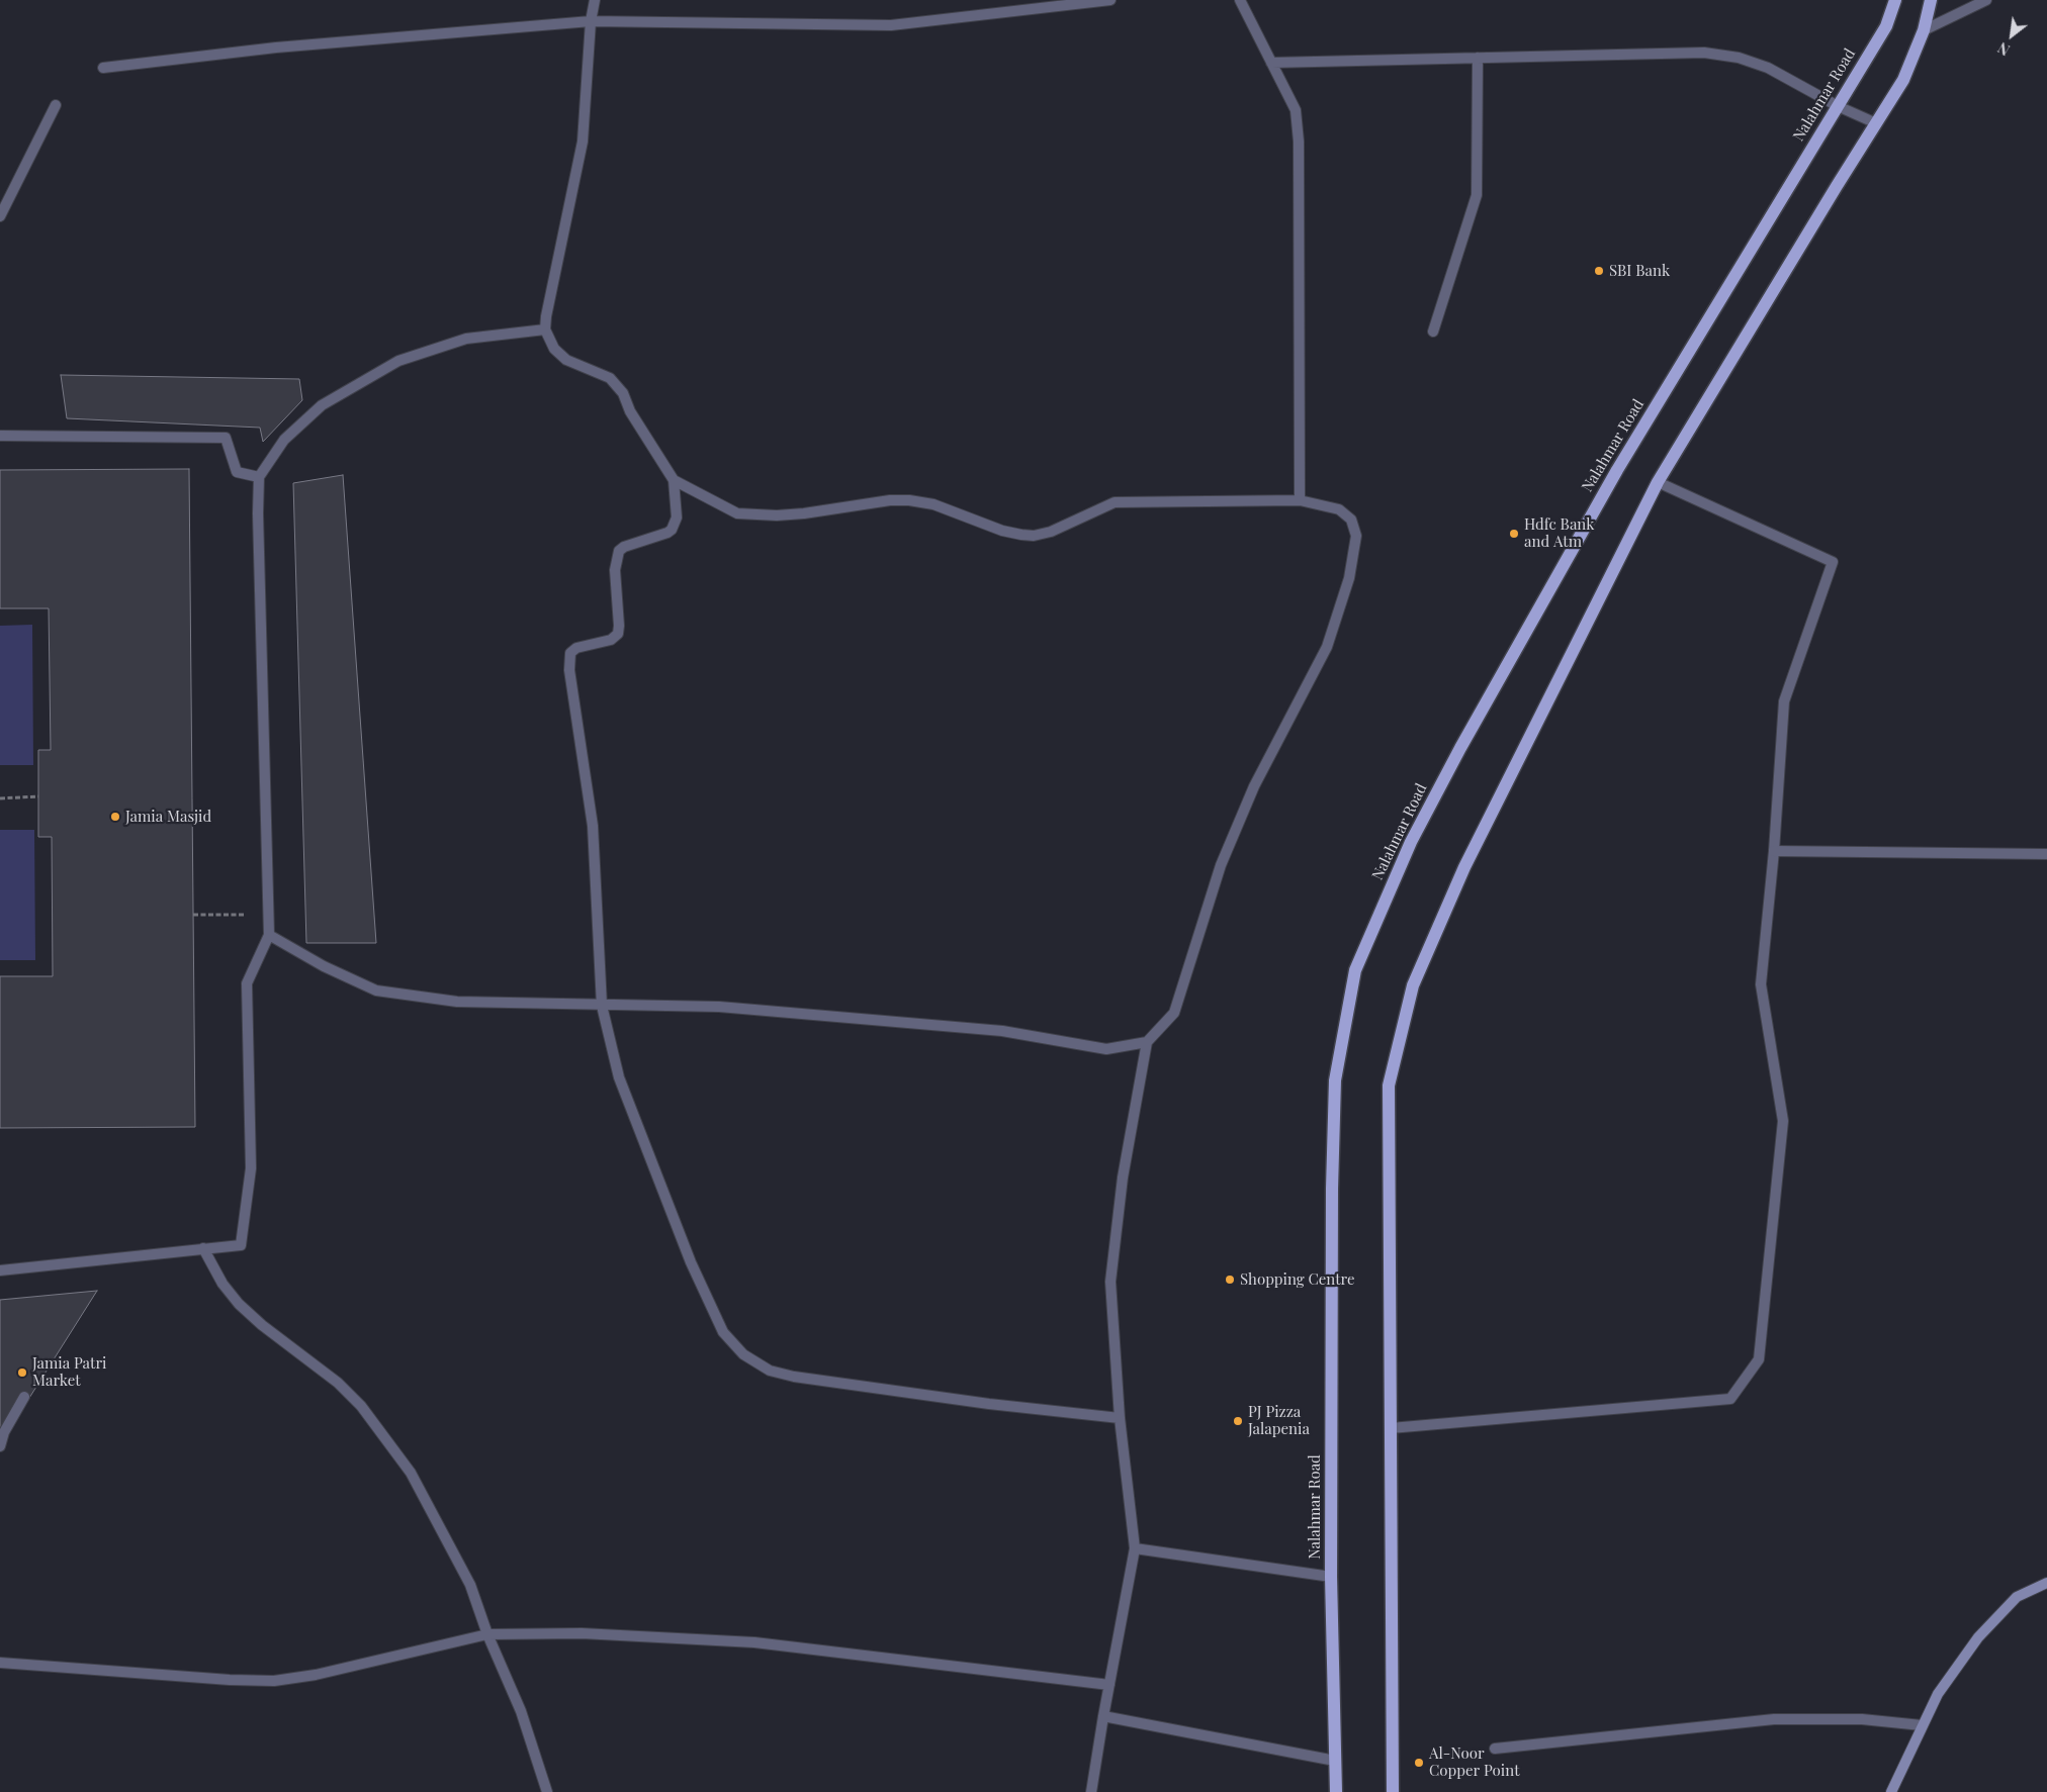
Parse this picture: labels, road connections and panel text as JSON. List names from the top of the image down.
{
  "streets": {
    "main road": ["Nalahmar Road"]
  },
  "places": [
    "SBI Bank",
    "Hdfc Bank and Atm",
    "Jamia Masjid",
    "Shopping Centre",
    "Jamia Patri Market",
    "PJ Pizza Jalapenia",
    "Al-Noor Copper Point"
  ],
  "north": "bottom left"
}
